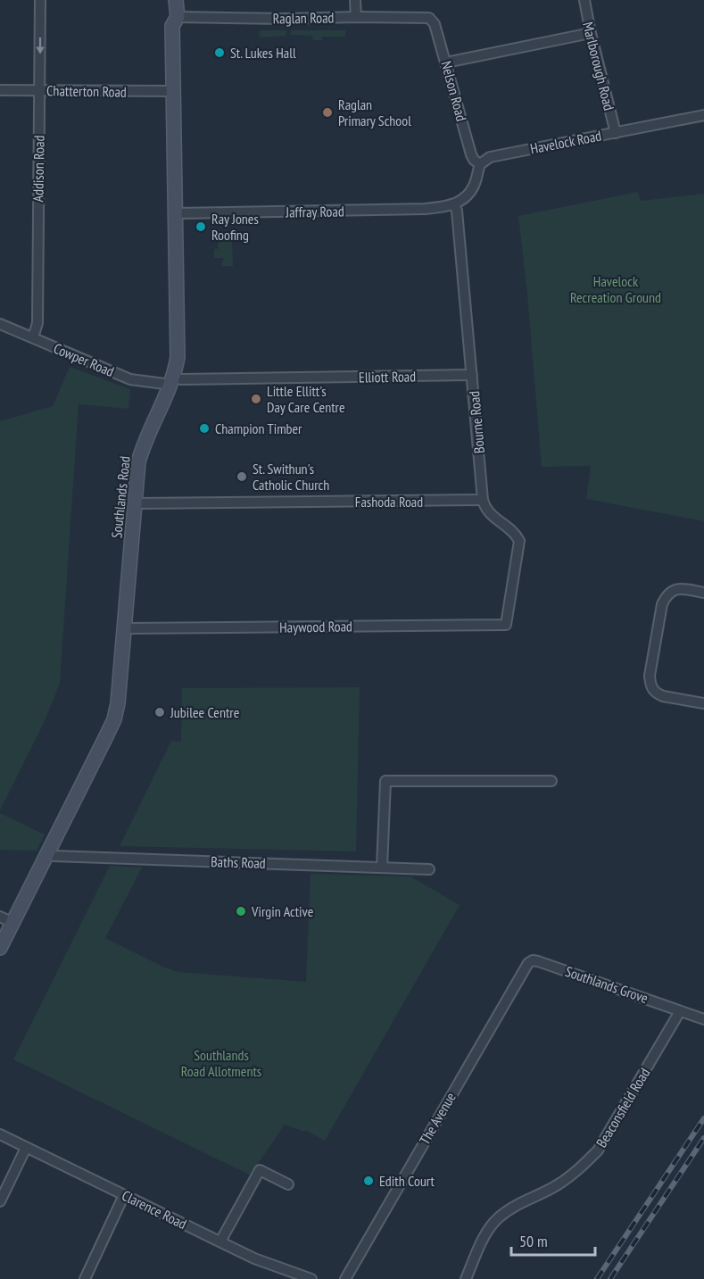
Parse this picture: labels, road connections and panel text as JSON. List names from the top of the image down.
{
  "streets": {
    "street": [
      "Raglan Road",
      "Marlborough Road",
      "Chatterton Road",
      "Nelson Road",
      "Havelock Road",
      "Addison Road",
      "Jaffray Road",
      "Cowper Road",
      "Elliott Road",
      "Bourne Road",
      "Southlands Road",
      "Fashoda Road",
      "Haywood Road",
      "Baths Road",
      "Southlands Grove",
      "Beaconsfield Road",
      "The Avenue",
      "Clarence Road"
    ]
  },
  "crossings": [
    ["Raglan Road", "Nelson Road"],
    ["Raglan Road", "Southlands Road"],
    ["Marlborough Road", "Havelock Road"],
    ["Chatterton Road", "Addison Road"],
    ["Chatterton Road", "Southlands Road"],
    ["Nelson Road", "Havelock Road"],
    ["Addison Road", "Cowper Road"],
    ["Jaffray Road", "Bourne Road"],
    ["Jaffray Road", "Southlands Road"],
    ["Cowper Road", "Elliott Road"],
    ["Cowper Road", "Southlands Road"],
    ["Elliott Road", "Bourne Road"],
    ["Elliott Road", "Southlands Road"],
    ["Bourne Road", "Fashoda Road"],
    ["Bourne Road", "Haywood Road"],
    ["Southlands Road", "Fashoda Road"],
    ["Southlands Road", "Haywood Road"],
    ["Southlands Road", "Baths Road"],
    ["Fashoda Road", "Haywood Road"],
    ["Southlands Grove", "Beaconsfield Road"],
    ["Southlands Grove", "The Avenue"]
  ],
  "parks": ["Havelock Recreation Ground", "Southlands Road Allotments"],
  "places": [
    "St. Lukes Hall",
    "Raglan Primary School",
    "Ray Jones Roofing",
    "Little Ellitt's Day Care Centre",
    "Champion Timber",
    "St. Swithun's Catholic Church",
    "Jubilee Centre",
    "Virgin Active",
    "Edith Court"
  ],
  "scale_bar": "50 m"
}
